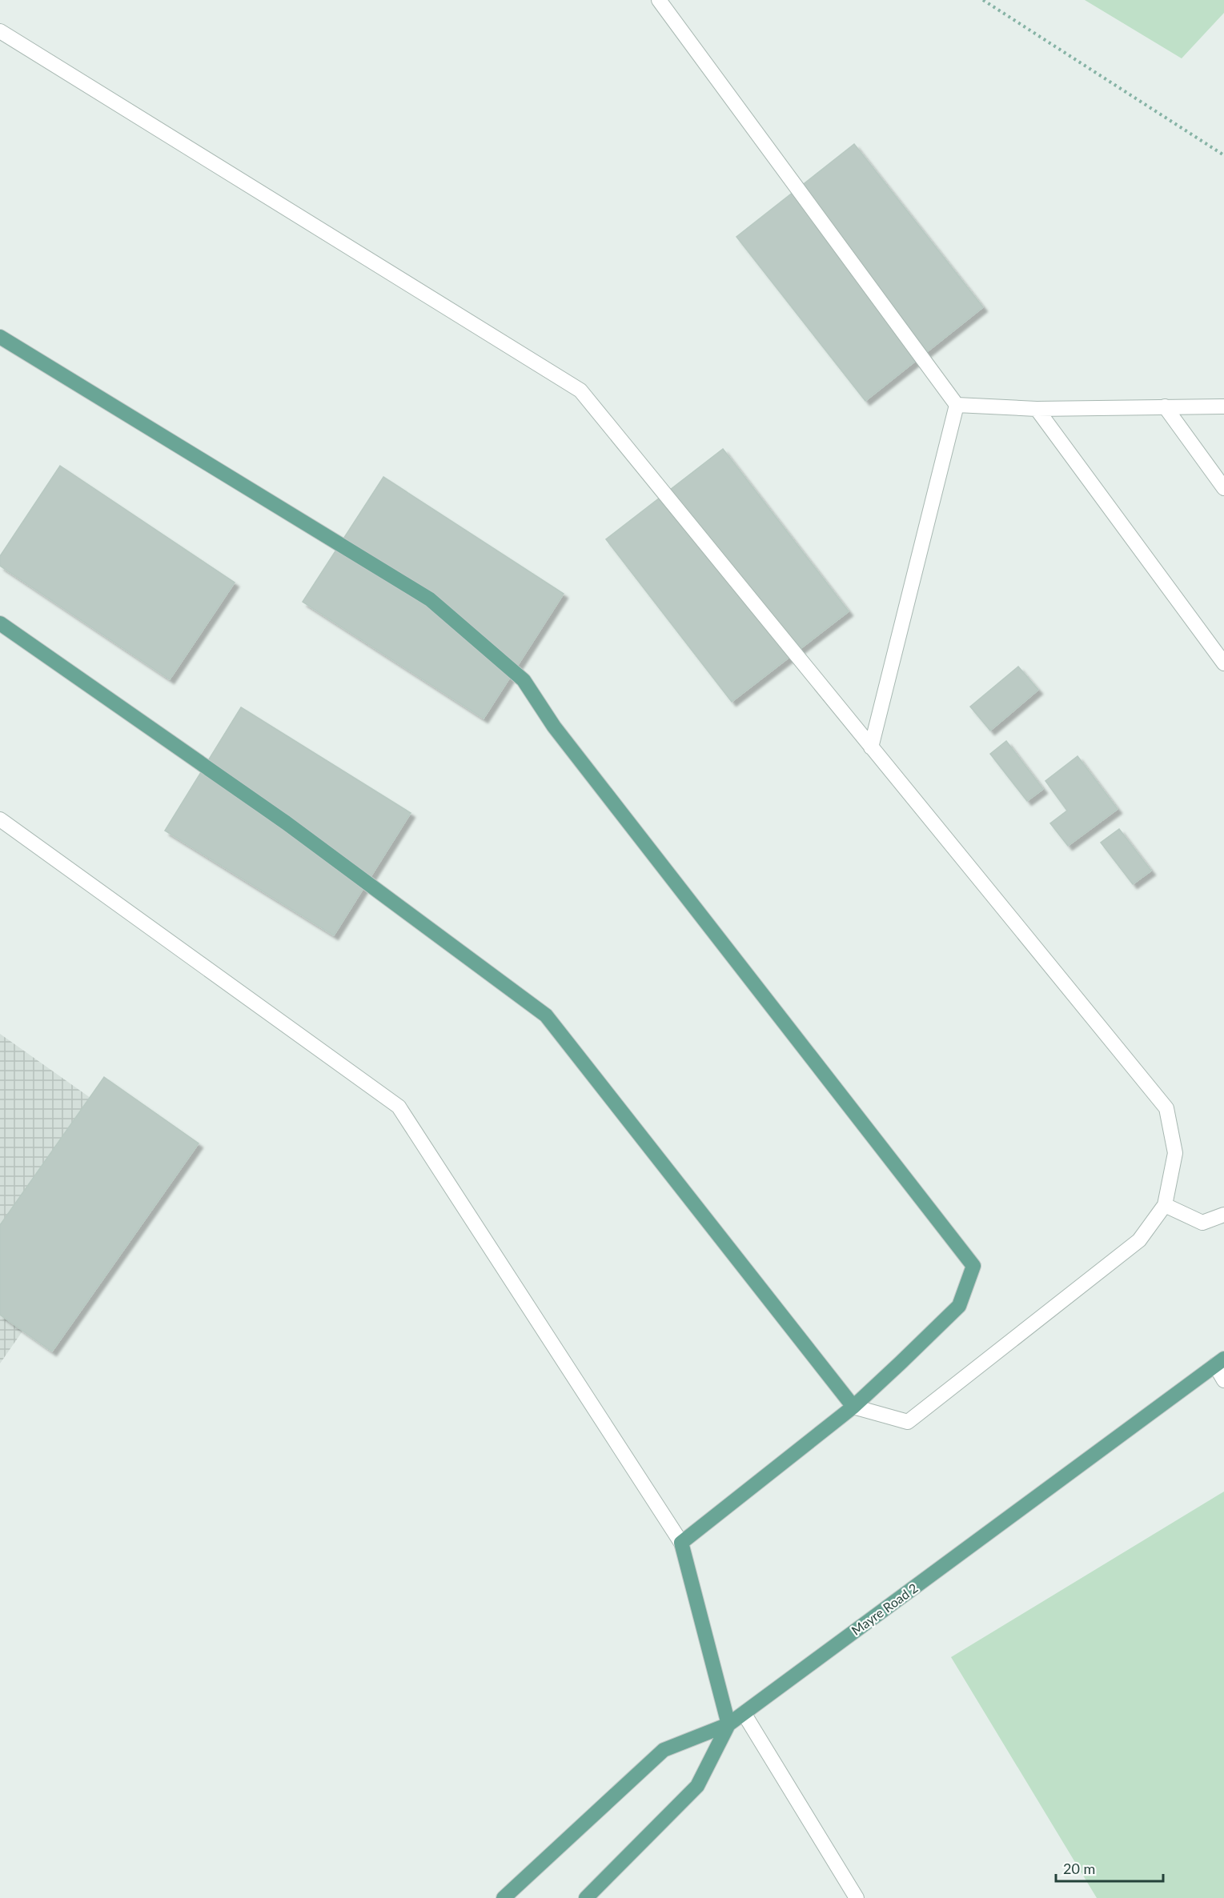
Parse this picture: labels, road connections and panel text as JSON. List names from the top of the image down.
{
  "streets": {
    "main road": ["Mayre Road 2"]
  },
  "scale_bar": "20 m"
}
